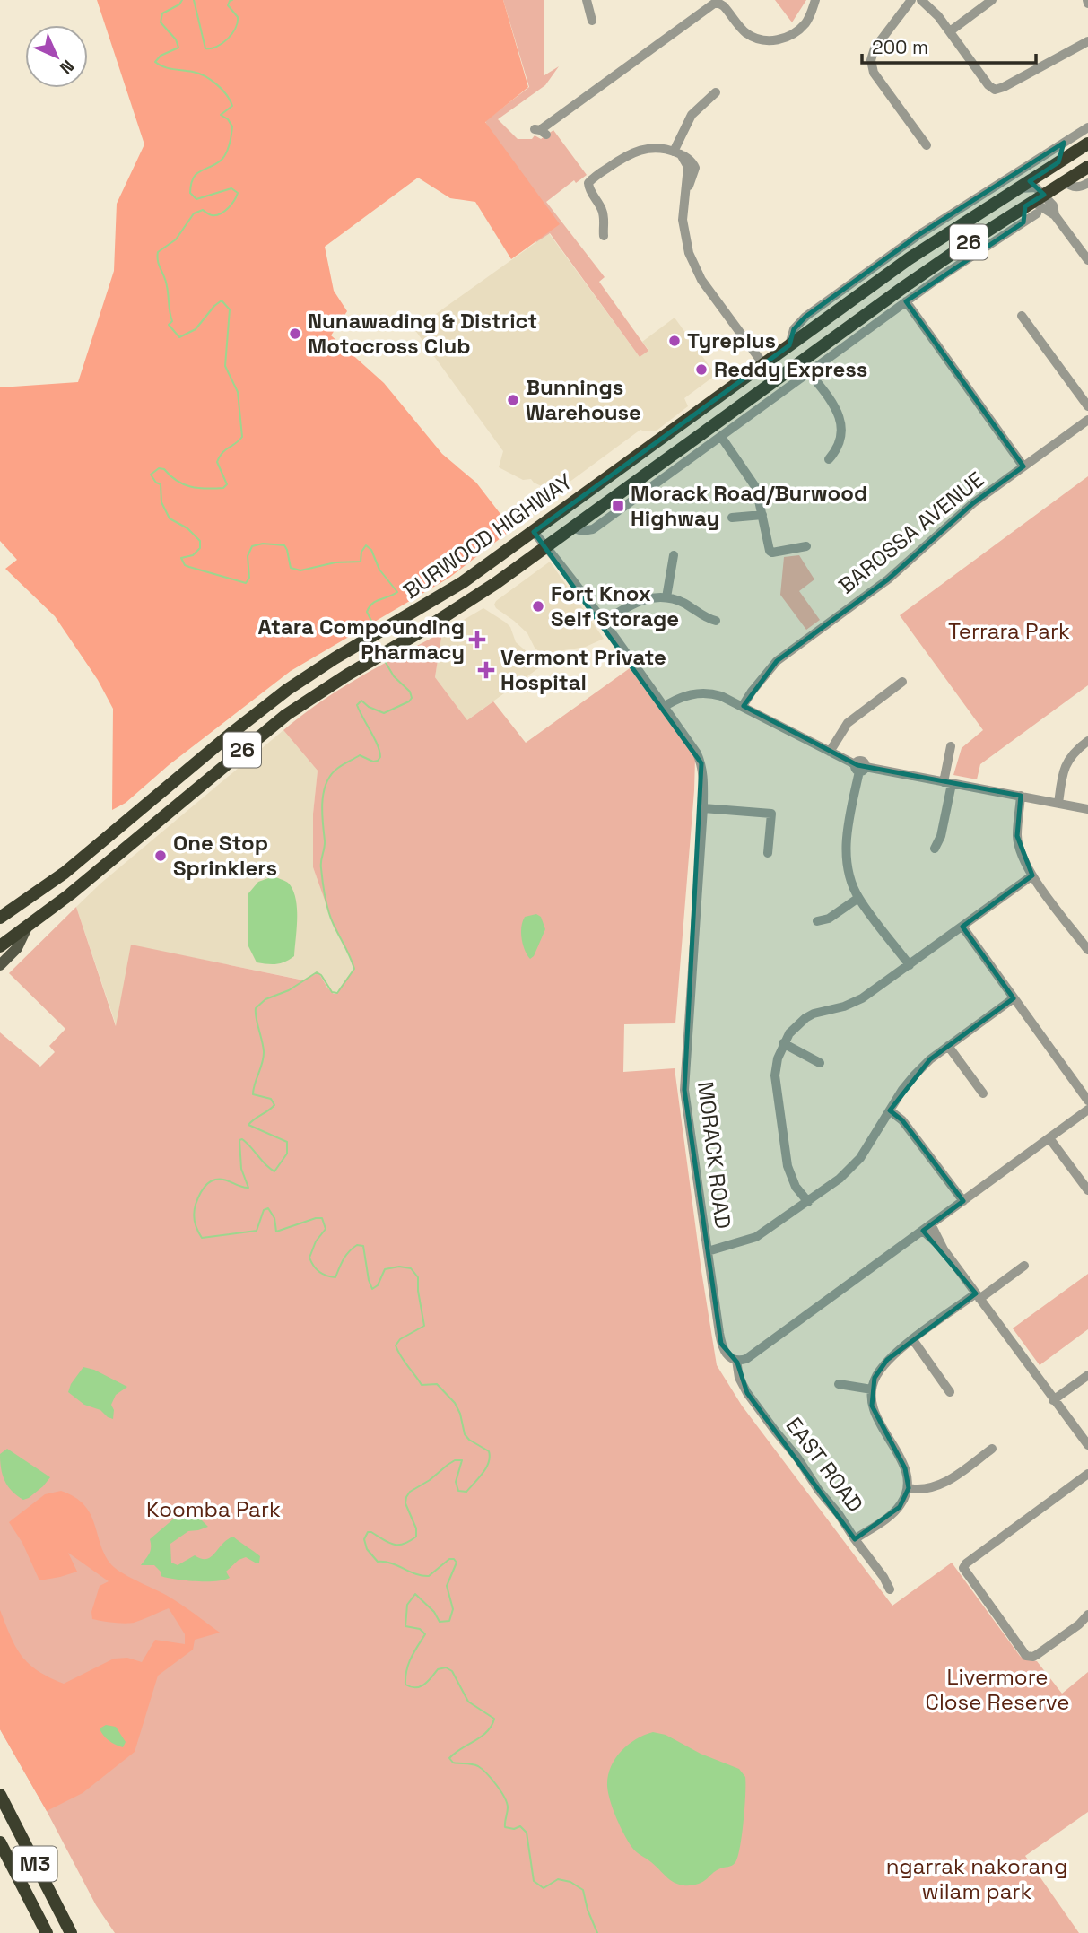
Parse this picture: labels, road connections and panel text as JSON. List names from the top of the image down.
{
  "streets": {
    "highway": ["26", "BURWOOD HIGHWAY", "M3"],
    "street": ["BAROSSA AVENUE", "MORACK ROAD", "EAST ROAD"]
  },
  "crossings": [
    ["BURWOOD HIGHWAY", "MORACK ROAD"],
    ["MORACK ROAD", "EAST ROAD"]
  ],
  "parks": [
    "Terrara Park",
    "Koomba Park",
    "Livermore Close Reserve",
    "ngarrak nakorang wilam park"
  ],
  "places": {
    "other": [
      "Nunawading & District Motocross Club",
      "Tyreplus",
      "Reddy Express",
      "Bunnings Warehouse",
      "Fort Knox Self Storage",
      "One Stop Sprinklers"
    ],
    "transit": ["Morack Road/Burwood Highway"],
    "health": ["Atara Compounding Pharmacy", "Vermont Private Hospital"]
  },
  "scale_bar": "200 m",
  "north": "bottom right"
}
